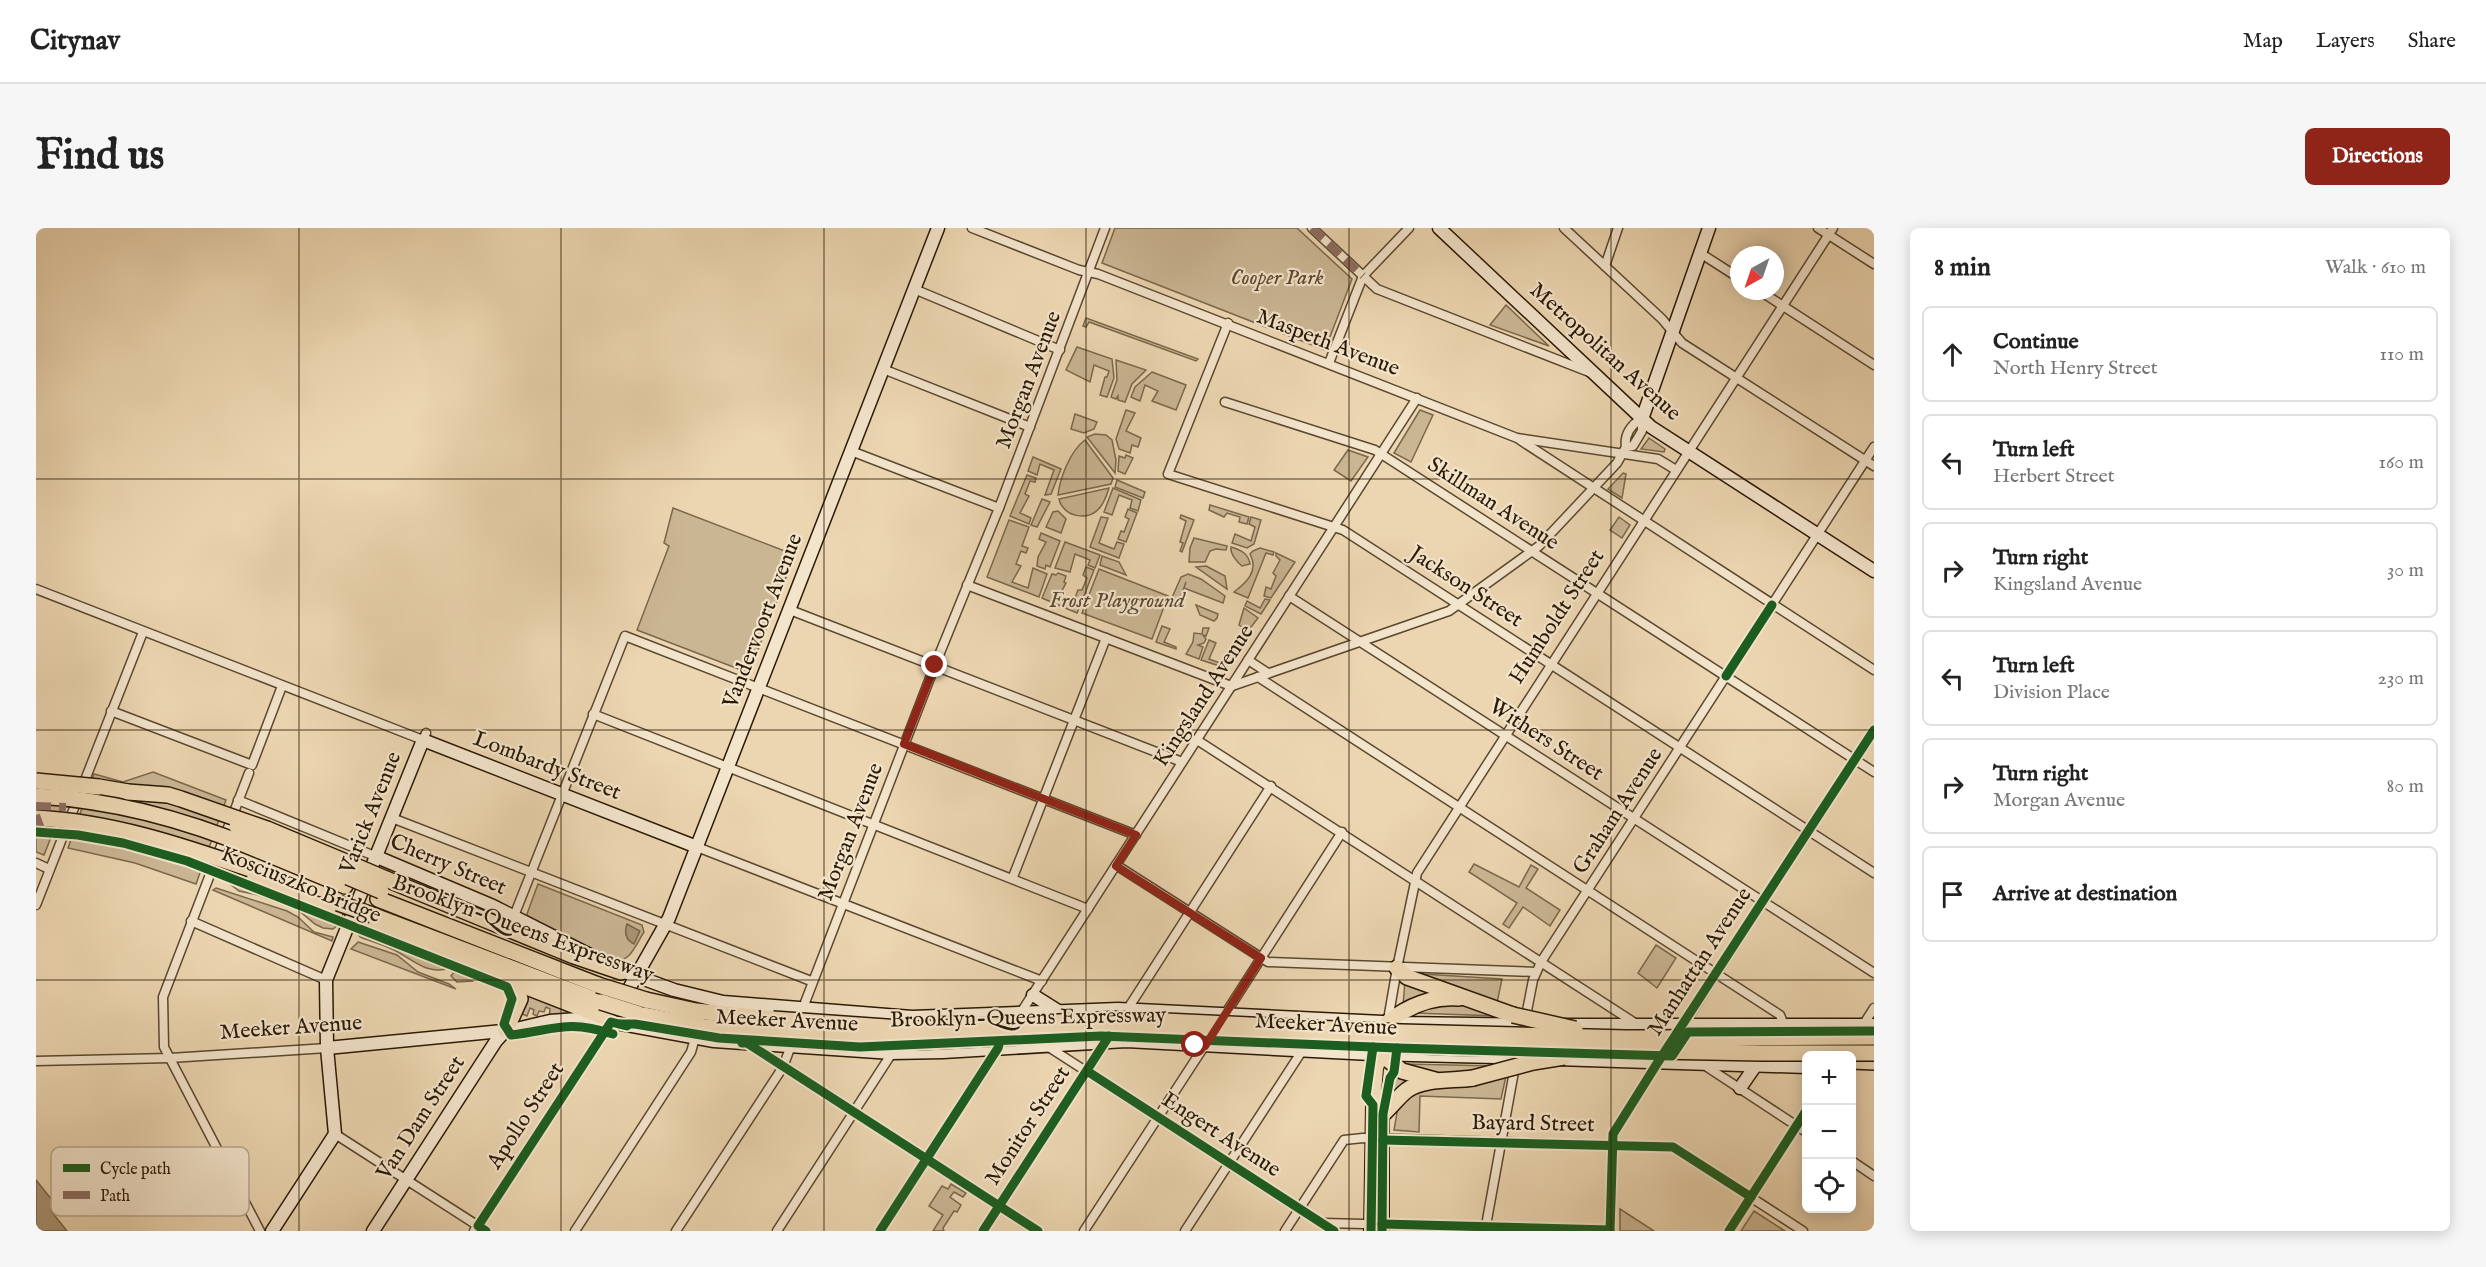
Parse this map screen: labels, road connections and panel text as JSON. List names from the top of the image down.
{
  "streets": {
    "highway": ["Brooklyn-Queens Expressway"],
    "main road": [
      "Metropolitan Avenue",
      "Humboldt Street",
      "Vandervoort Avenue",
      "Lombardy Street",
      "Varick Avenue",
      "Cherry Street",
      "Meeker Avenue",
      "Van Dam Street"
    ],
    "street": [
      "Maspeth Avenue",
      "Morgan Avenue",
      "Skillman Avenue",
      "Jackson Street",
      "Kingsland Avenue",
      "Withers Street",
      "Graham Avenue",
      "Manhattan Avenue",
      "Apollo Street",
      "Bayard Street",
      "Monitor Street",
      "Engert Avenue"
    ],
    "cycle path": ["Kosciuszko Bridge"]
  },
  "crossings": [
    ["Maspeth Avenue", "Morgan Avenue"],
    ["Maspeth Avenue", "Jackson Street"],
    ["Maspeth Avenue", "Humboldt Street"],
    ["Maspeth Avenue", "Kingsland Avenue"],
    ["Metropolitan Avenue", "Humboldt Street"],
    ["Metropolitan Avenue", "Graham Avenue"],
    ["Morgan Avenue", "Lombardy Street"],
    ["Morgan Avenue", "Meeker Avenue"],
    ["Skillman Avenue", "Humboldt Street"],
    ["Skillman Avenue", "Kingsland Avenue"],
    ["Skillman Avenue", "Graham Avenue"],
    ["Skillman Avenue", "Manhattan Avenue"],
    ["Jackson Street", "Humboldt Street"],
    ["Jackson Street", "Kingsland Avenue"],
    ["Jackson Street", "Graham Avenue"],
    ["Jackson Street", "Manhattan Avenue"],
    ["Humboldt Street", "Withers Street"],
    ["Humboldt Street", "Meeker Avenue"],
    ["Vandervoort Avenue", "Lombardy Street"],
    ["Vandervoort Avenue", "Cherry Street"],
    ["Vandervoort Avenue", "Meeker Avenue"],
    ["Vandervoort Avenue", "Apollo Street"],
    ["Kingsland Avenue", "Withers Street"],
    ["Kingsland Avenue", "Lombardy Street"],
    ["Kingsland Avenue", "Meeker Avenue"],
    ["Withers Street", "Graham Avenue"],
    ["Withers Street", "Manhattan Avenue"],
    ["Lombardy Street", "Varick Avenue"],
    ["Graham Avenue", "Meeker Avenue"],
    ["Graham Avenue", "Bayard Street"],
    ["Varick Avenue", "Cherry Street"],
    ["Varick Avenue", "Meeker Avenue"],
    ["Cherry Street", "Meeker Avenue"],
    ["Manhattan Avenue", "Meeker Avenue"],
    ["Manhattan Avenue", "Bayard Street"],
    ["Meeker Avenue", "Apollo Street"],
    ["Meeker Avenue", "Van Dam Street"],
    ["Meeker Avenue", "Monitor Street"],
    ["Meeker Avenue", "Engert Avenue"],
    ["Bayard Street", "Engert Avenue"],
    ["Monitor Street", "Engert Avenue"]
  ],
  "parks": ["Cooper Park", "Frost Playground"],
  "legend": ["Cycle path", "Path"],
  "north": "bottom left",
  "page": {
    "header": "Citynav",
    "nav": ["Map", "Layers", "Share"],
    "buttons": "Directions",
    "title": "Find us",
    "heading": ["8 min", "Walk · 610 m"],
    "list": [
      ["Continue", "North Henry Street", "110 m"],
      ["Turn left", "Herbert Street", "160 m"],
      ["Turn right", "Kingsland Avenue", "30 m"],
      ["Turn left", "Division Place", "230 m"],
      ["Turn right", "Morgan Avenue", "80 m"],
      "Arrive at destination"
    ],
    "map_buttons": ["+", "−"]
  }
}
